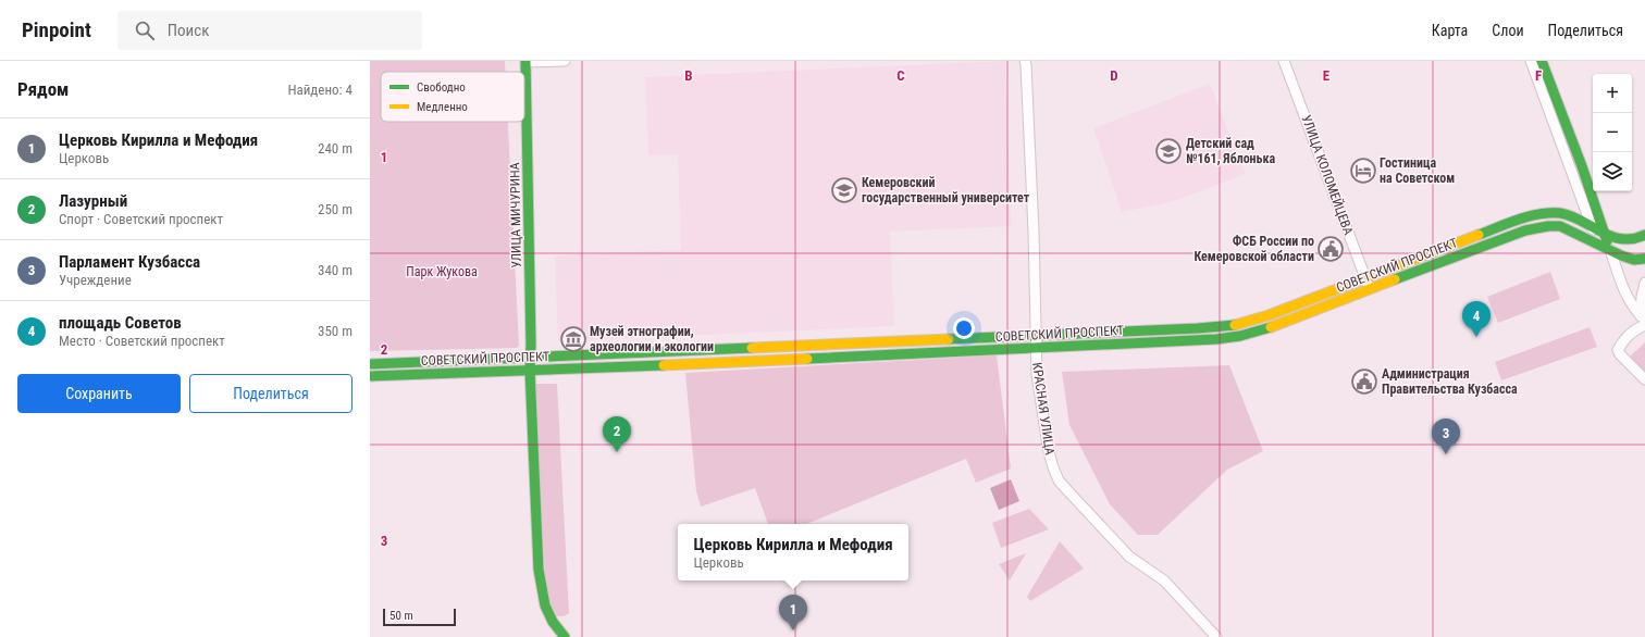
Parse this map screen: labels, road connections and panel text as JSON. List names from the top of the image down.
{
  "streets": {
    "main road": ["УЛИЦА МИЧУРИНА", "СОВЕТСКИЙ ПРОСПЕКТ"],
    "street": ["УЛИЦА КОЛОМЕЙЦЕВА", "КРАСНАЯ УЛИЦА"]
  },
  "crossings": [
    ["УЛИЦА КОЛОМЕЙЦЕВА", "СОВЕТСКИЙ ПРОСПЕКТ"],
    ["УЛИЦА МИЧУРИНА", "СОВЕТСКИЙ ПРОСПЕКТ"],
    ["СОВЕТСКИЙ ПРОСПЕКТ", "КРАСНАЯ УЛИЦА"]
  ],
  "parks": ["Парк Жукова"],
  "places": {
    "school or university": ["Детский сад №161, Яблонька", "Кемеровский государственный университет"],
    "hotel": ["Гостиница на Советском"],
    "public building": ["ФСБ России по Кемеровской области", "Администрация Правительства Кузбасса"],
    "museum": ["Музей этнографии, археологии и экологии"]
  },
  "legend": ["Свободно", "Медленно"],
  "scale_bar": "50 m",
  "page": {
    "header": "Pinpoint",
    "search": "Поиск",
    "nav": ["Карта", "Слои", "Поделиться"],
    "heading": ["Рядом", "Найдено: 4"],
    "map_buttons": ["+", "−"],
    "list": [
      {
        "mark": "1",
        "name": "Церковь Кирилла и Мефодия",
        "note": "Церковь",
        "value": "240 m"
      },
      {
        "mark": "2",
        "name": "Лазурный",
        "note": "Спорт · Советский проспект",
        "value": "250 m"
      },
      {
        "mark": "3",
        "name": "Парламент Кузбасса",
        "note": "Учреждение",
        "value": "340 m"
      },
      {
        "mark": "4",
        "name": "площадь Советов",
        "note": "Место · Советский проспект",
        "value": "350 m"
      }
    ],
    "pins": [
      "4",
      "2",
      "3",
      "1"
    ],
    "buttons": ["Сохранить", "Поделиться"],
    "popup": ["Церковь Кирилла и Мефодия", "Церковь"],
    "scale": "50 m"
  },
  "grid": {
    "columns": [
      "B",
      "C",
      "D",
      "E",
      "F"
    ],
    "rows": ["1", "2", "3"]
  }
}
